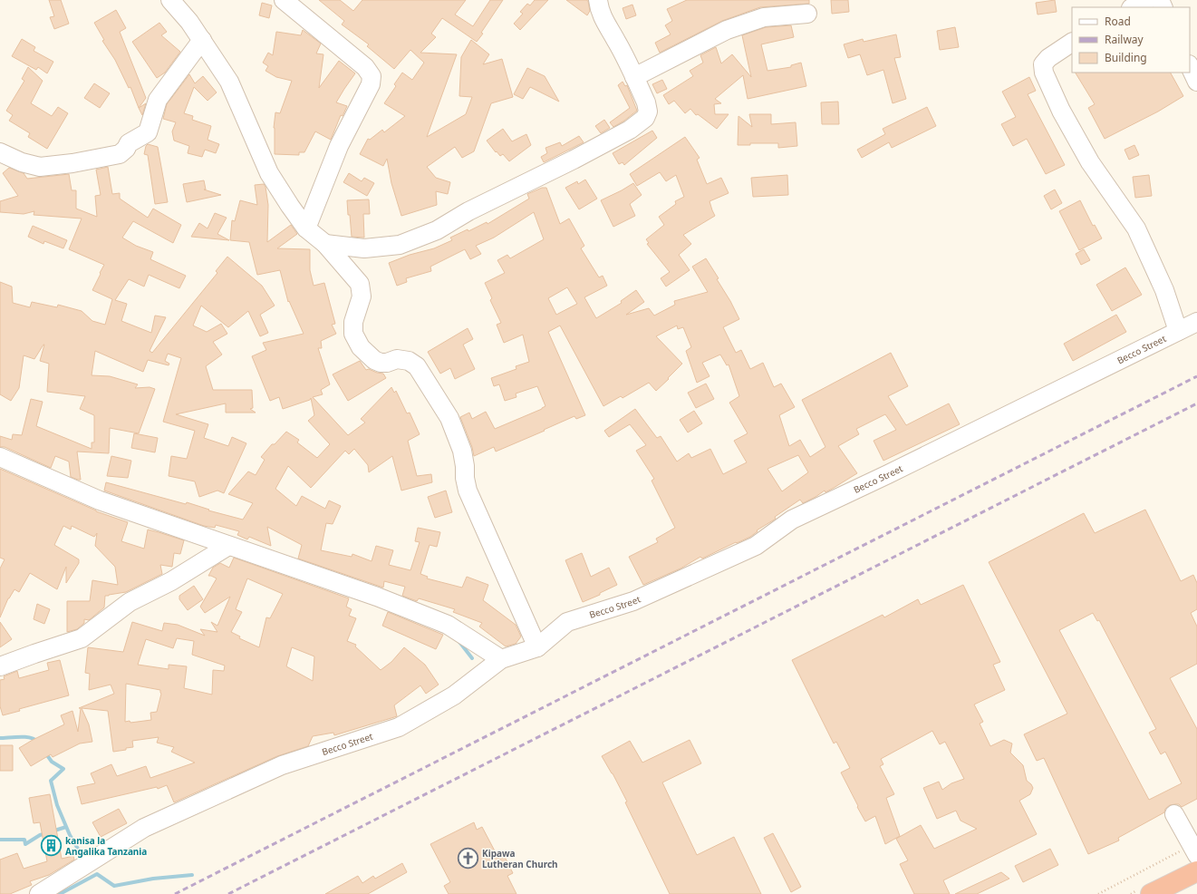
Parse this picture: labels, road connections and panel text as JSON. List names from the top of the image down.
{
  "streets": {
    "street": ["Becco Street"]
  },
  "places": {
    "building": ["kanisa la Angalika Tanzania"],
    "church": ["Kipawa Lutheran Church"]
  },
  "legend": ["Road", "Railway", "Building"]
}
